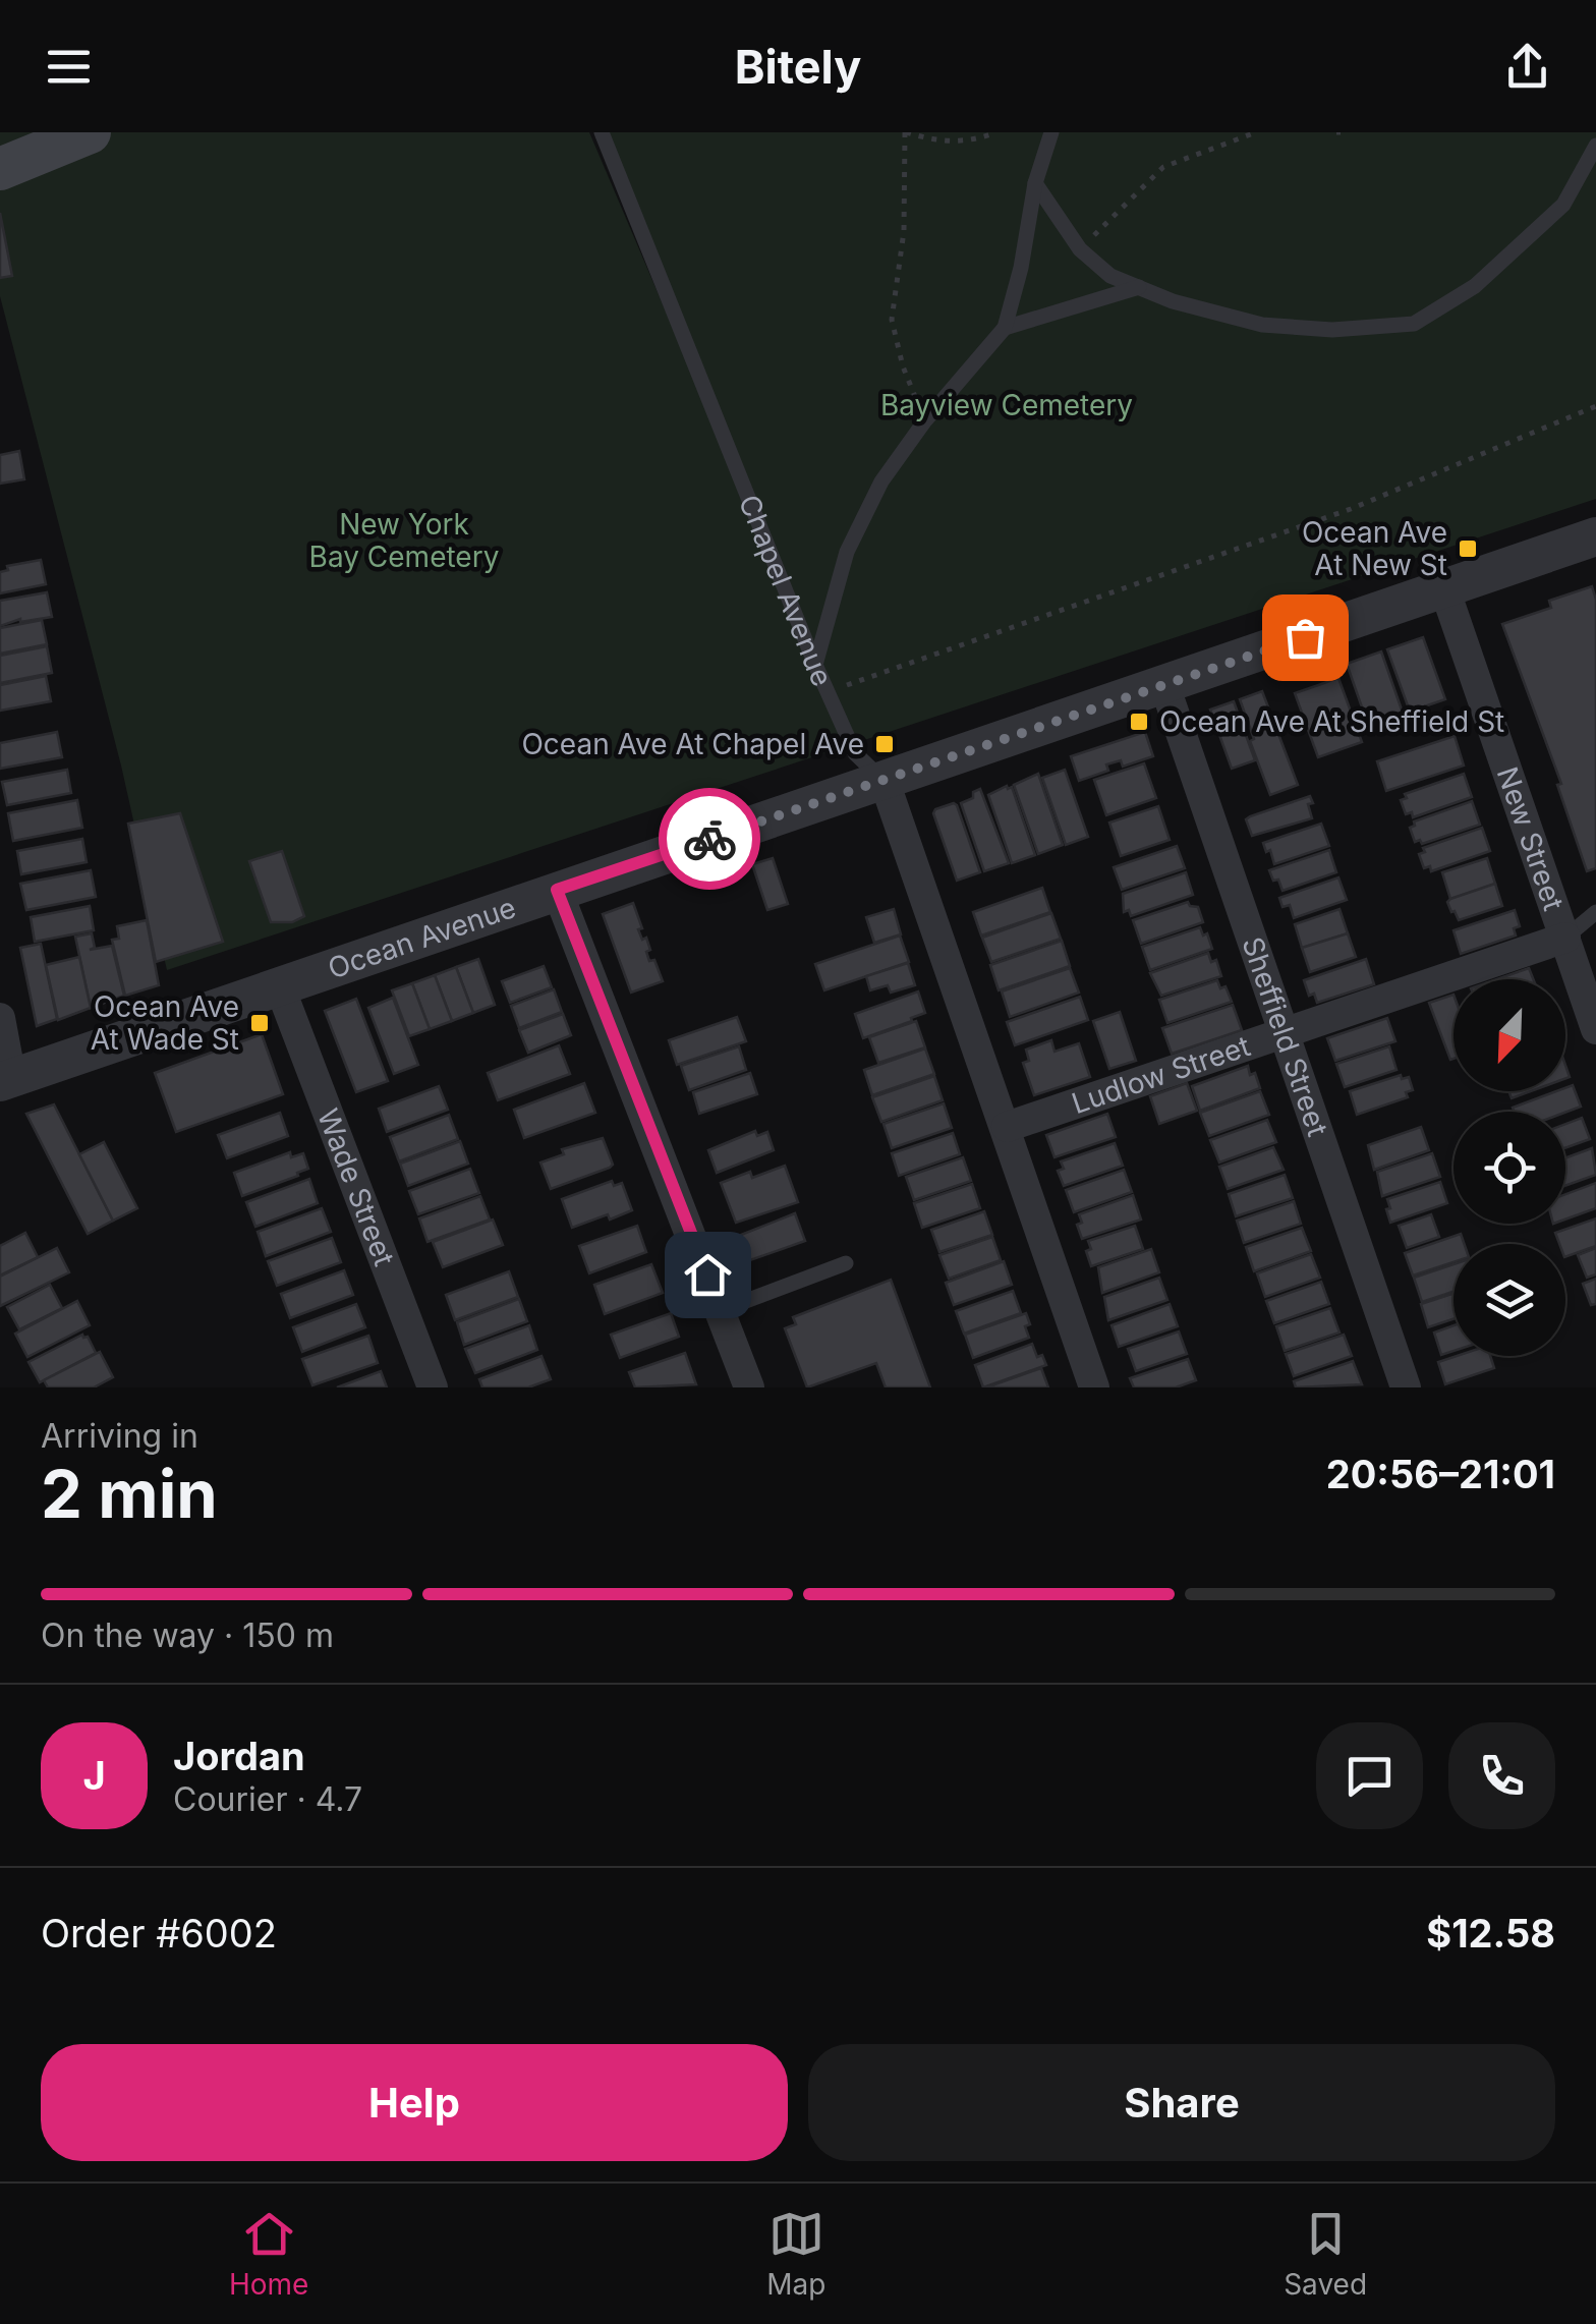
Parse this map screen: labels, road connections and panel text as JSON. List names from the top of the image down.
{
  "streets": {
    "street": [
      "Chapel Avenue",
      "New Street",
      "Ocean Avenue",
      "Sheffield Street",
      "Ludlow Street",
      "Wade Street"
    ]
  },
  "crossings": [
    ["Chapel Avenue", "Ocean Avenue"],
    ["Chapel Avenue", "Ludlow Street"],
    ["New Street", "Ocean Avenue"],
    ["New Street", "Ludlow Street"],
    ["Ocean Avenue", "Sheffield Street"],
    ["Ocean Avenue", "Wade Street"],
    ["Sheffield Street", "Ludlow Street"]
  ],
  "parks": ["Bayview Cemetery", "New York Bay Cemetery"],
  "places": {
    "transit": [
      "Ocean Ave At New St",
      "Ocean Ave At Sheffield St",
      "Ocean Ave At Chapel Ave",
      "Ocean Ave At Wade St"
    ]
  },
  "north": "bottom left",
  "page": {
    "header": "Bitely",
    "heading": ["2 min", "Arriving in", "20:56–21:01"],
    "panel": [
      "Jordan",
      "Courier · 4.7",
      "Order #6002",
      "$12.58"
    ],
    "bar": "On the way · 150 m",
    "round": "J",
    "buttons": ["Help", "Share"],
    "tabs": ["Home", "Map", "Saved"]
  }
}
